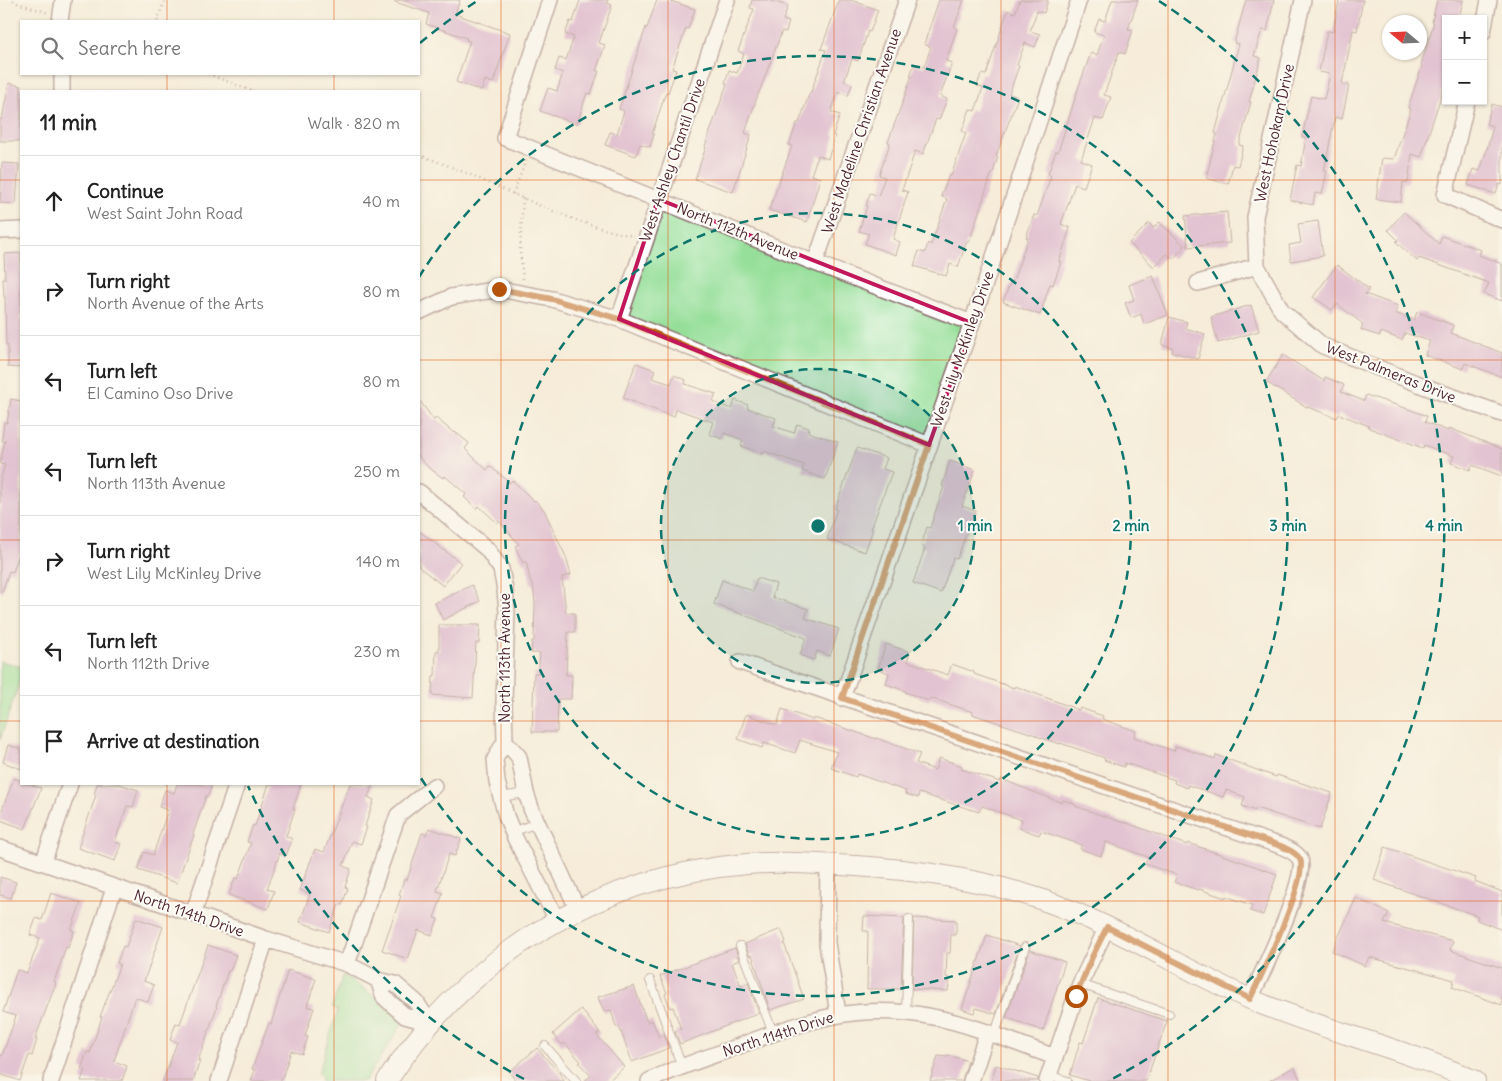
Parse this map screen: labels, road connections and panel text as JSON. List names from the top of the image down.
{
  "streets": {
    "street": [
      "West Madeline Christian Avenue",
      "West Hohokam Drive",
      "West Ashley Chantil Drive",
      "North 112th Avenue",
      "West Lily McKinley Drive",
      "West Palmeras Drive",
      "North 113th Avenue",
      "North 114th Drive"
    ]
  },
  "crossings": [
    ["West Madeline Christian Avenue", "North 112th Avenue"],
    ["West Hohokam Drive", "West Palmeras Drive"],
    ["West Ashley Chantil Drive", "North 112th Avenue"],
    ["North 112th Avenue", "West Lily McKinley Drive"]
  ],
  "north": "left",
  "page": {
    "map_buttons": ["+", "−"],
    "search": "Search here",
    "heading": ["11 min", "Walk · 820 m"],
    "list": [
      ["Continue", "West Saint John Road", "40 m"],
      ["Turn right", "North Avenue of the Arts", "80 m"],
      ["Turn left", "El Camino Oso Drive", "80 m"],
      ["Turn left", "North 113th Avenue", "250 m"],
      ["Turn right", "West Lily McKinley Drive", "140 m"],
      ["Turn left", "North 112th Drive", "230 m"],
      "Arrive at destination"
    ]
  },
  "rings": [
    "1 min",
    "2 min",
    "3 min",
    "4 min"
  ]
}
